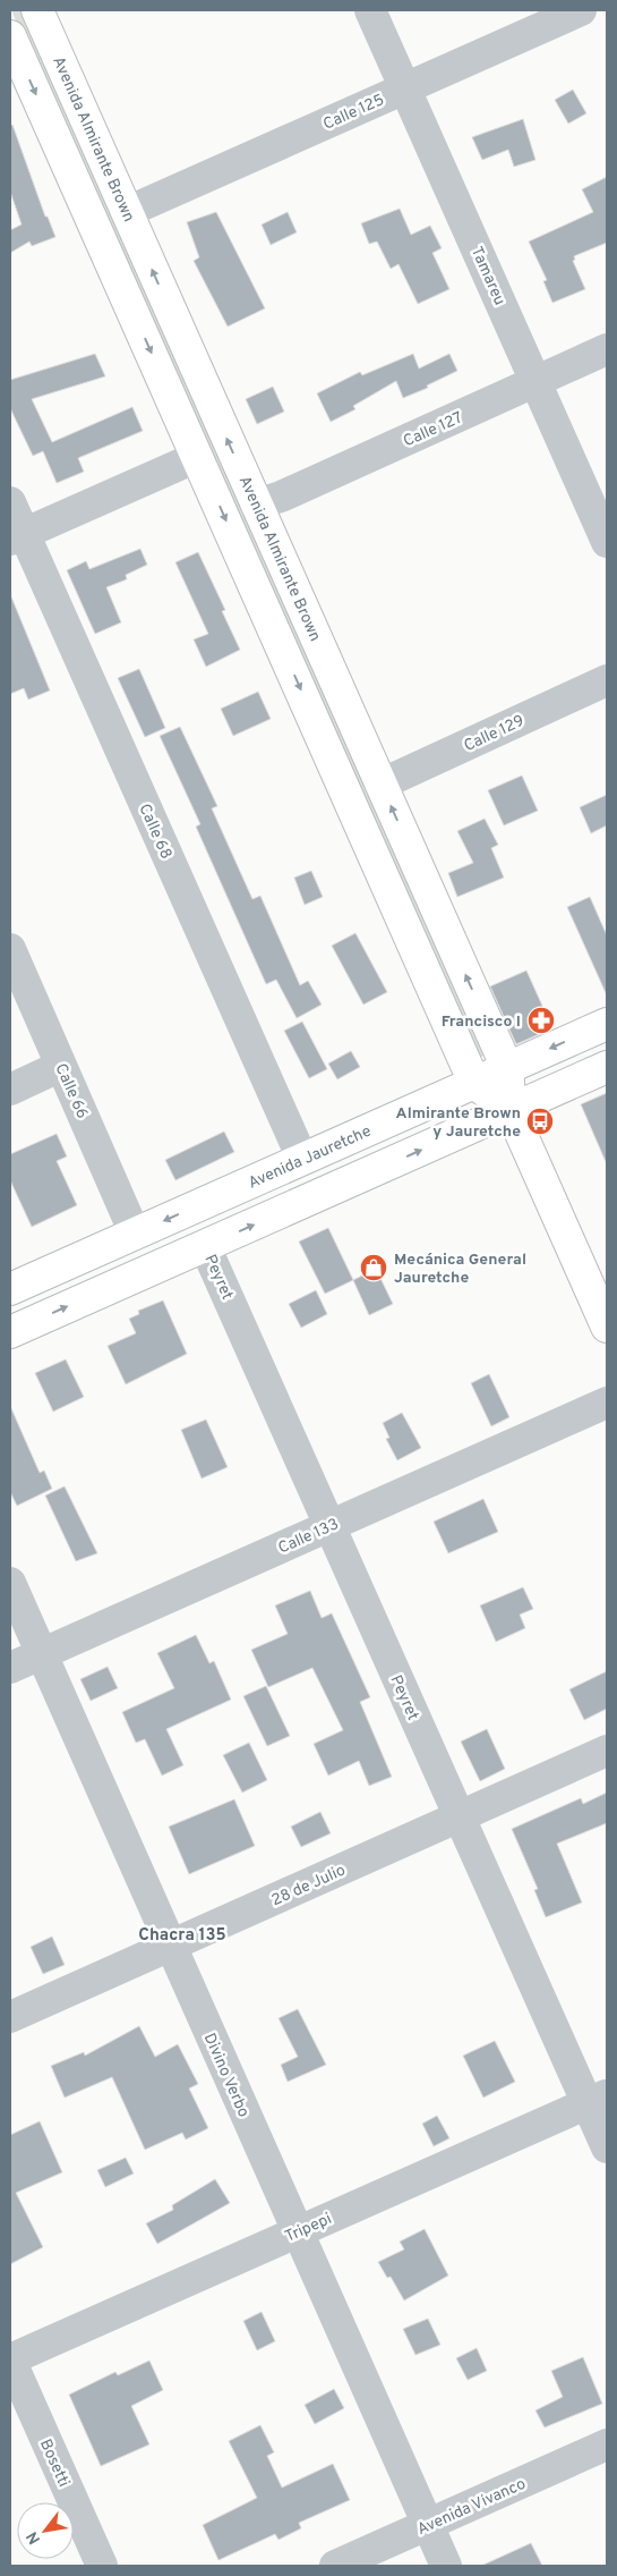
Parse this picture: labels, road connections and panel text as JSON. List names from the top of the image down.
{
  "streets": {
    "main road": ["Avenida Almirante Brown", "Avenida Jauretche"],
    "street": [
      "Calle 125",
      "Tamareu",
      "Calle 127",
      "Calle 129",
      "Calle 68",
      "Calle 66",
      "Peyret",
      "Calle 133",
      "28 de Julio",
      "Divino Verbo",
      "Tripepi",
      "Bosetti",
      "Avenida Vivanco"
    ]
  },
  "crossings": [
    ["Calle 125", "Avenida Almirante Brown"],
    ["Calle 125", "Tamareu"],
    ["Avenida Almirante Brown", "Calle 127"],
    ["Avenida Almirante Brown", "Calle 129"],
    ["Avenida Almirante Brown", "Avenida Jauretche"],
    ["Tamareu", "Calle 127"],
    ["Calle 68", "Avenida Jauretche"],
    ["Calle 66", "Avenida Jauretche"],
    ["Peyret", "Calle 133"],
    ["Peyret", "28 de Julio"],
    ["Peyret", "Tripepi"],
    ["Calle 133", "Divino Verbo"],
    ["28 de Julio", "Divino Verbo"],
    ["Divino Verbo", "Tripepi"],
    ["Divino Verbo", "Avenida Vivanco"],
    ["Tripepi", "Bosetti"]
  ],
  "districts": ["Chacra 135"],
  "places": {
    "pharmacy": ["Francisco I"],
    "bus stop": ["Almirante Brown y Jauretche"],
    "shop": ["Mecánica General Jauretche"]
  },
  "north": "bottom left"
}
